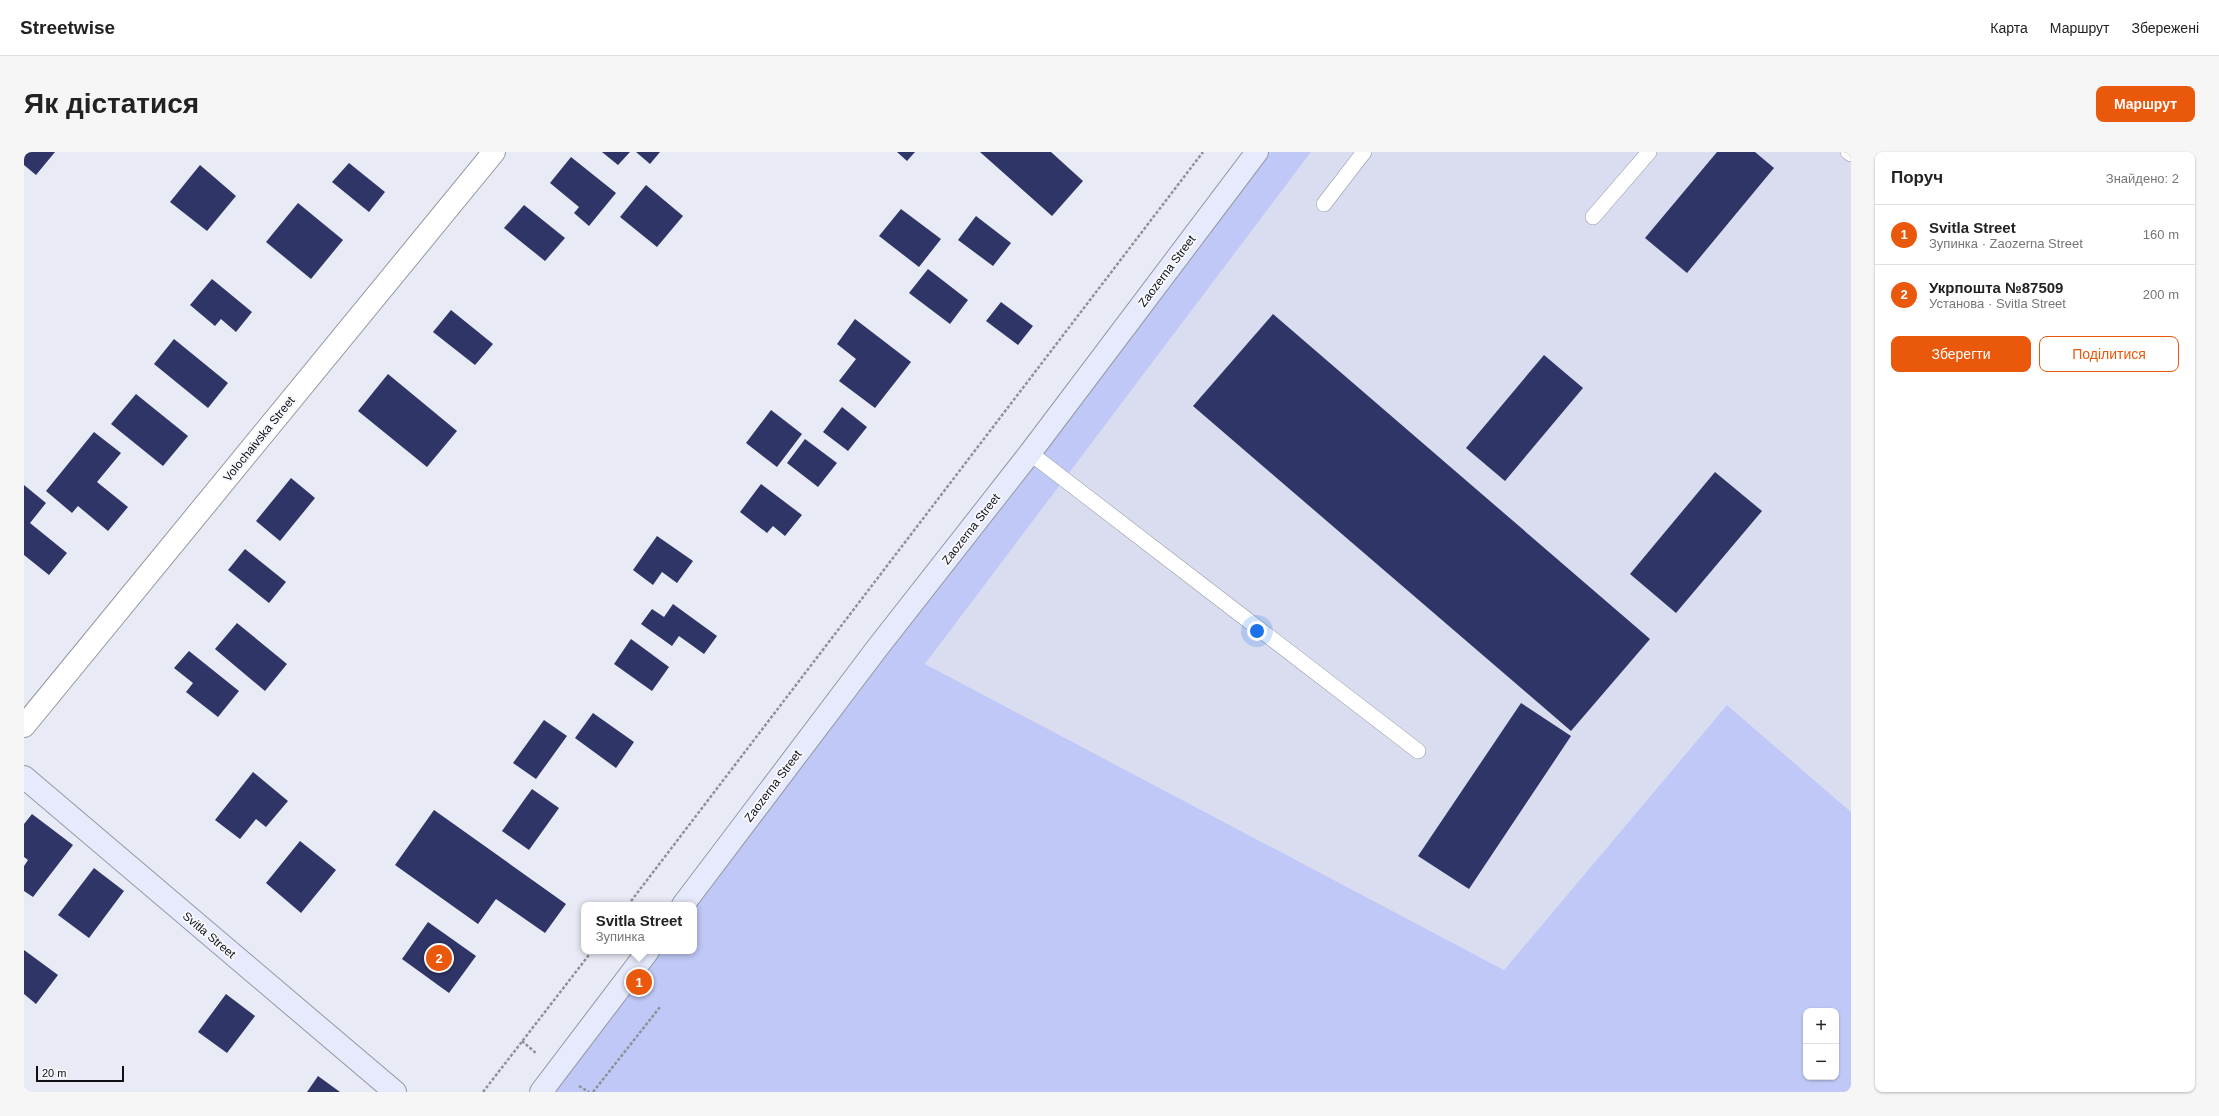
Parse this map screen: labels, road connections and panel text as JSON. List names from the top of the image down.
{
  "streets": {
    "street": ["Zaozerna Street", "Volochaivska Street", "Svitla Street"]
  },
  "scale_bar": "20 m",
  "page": {
    "header": "Streetwise",
    "nav": ["Карта", "Маршрут", "Збережені"],
    "buttons": [
      "Маршрут",
      ["Зберегти", "Поділитися"]
    ],
    "title": "Як дістатися",
    "heading": ["Поруч", "Знайдено: 2"],
    "list": [
      {
        "mark": "1",
        "name": "Svitla Street",
        "note": "Зупинка · Zaozerna Street",
        "value": "160 m"
      },
      {
        "mark": "2",
        "name": "Укрпошта №87509",
        "note": "Установа · Svitla Street",
        "value": "200 m"
      }
    ],
    "popup": ["Svitla Street", "Зупинка"],
    "pins": ["2", "1"],
    "map_buttons": ["+", "−"],
    "scale": "20 m"
  }
}
